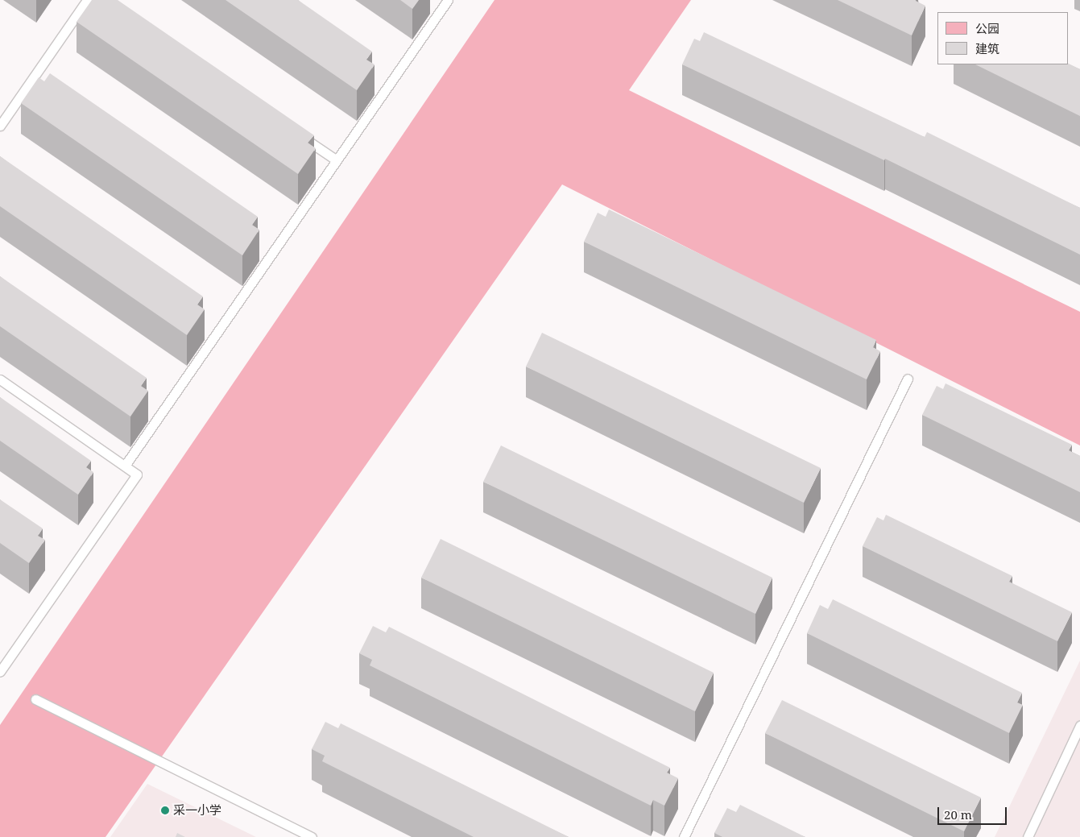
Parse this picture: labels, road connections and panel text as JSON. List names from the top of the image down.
{
  "places": ["采一小学"],
  "legend": ["公园", "建筑"],
  "scale_bar": "20 m"
}
